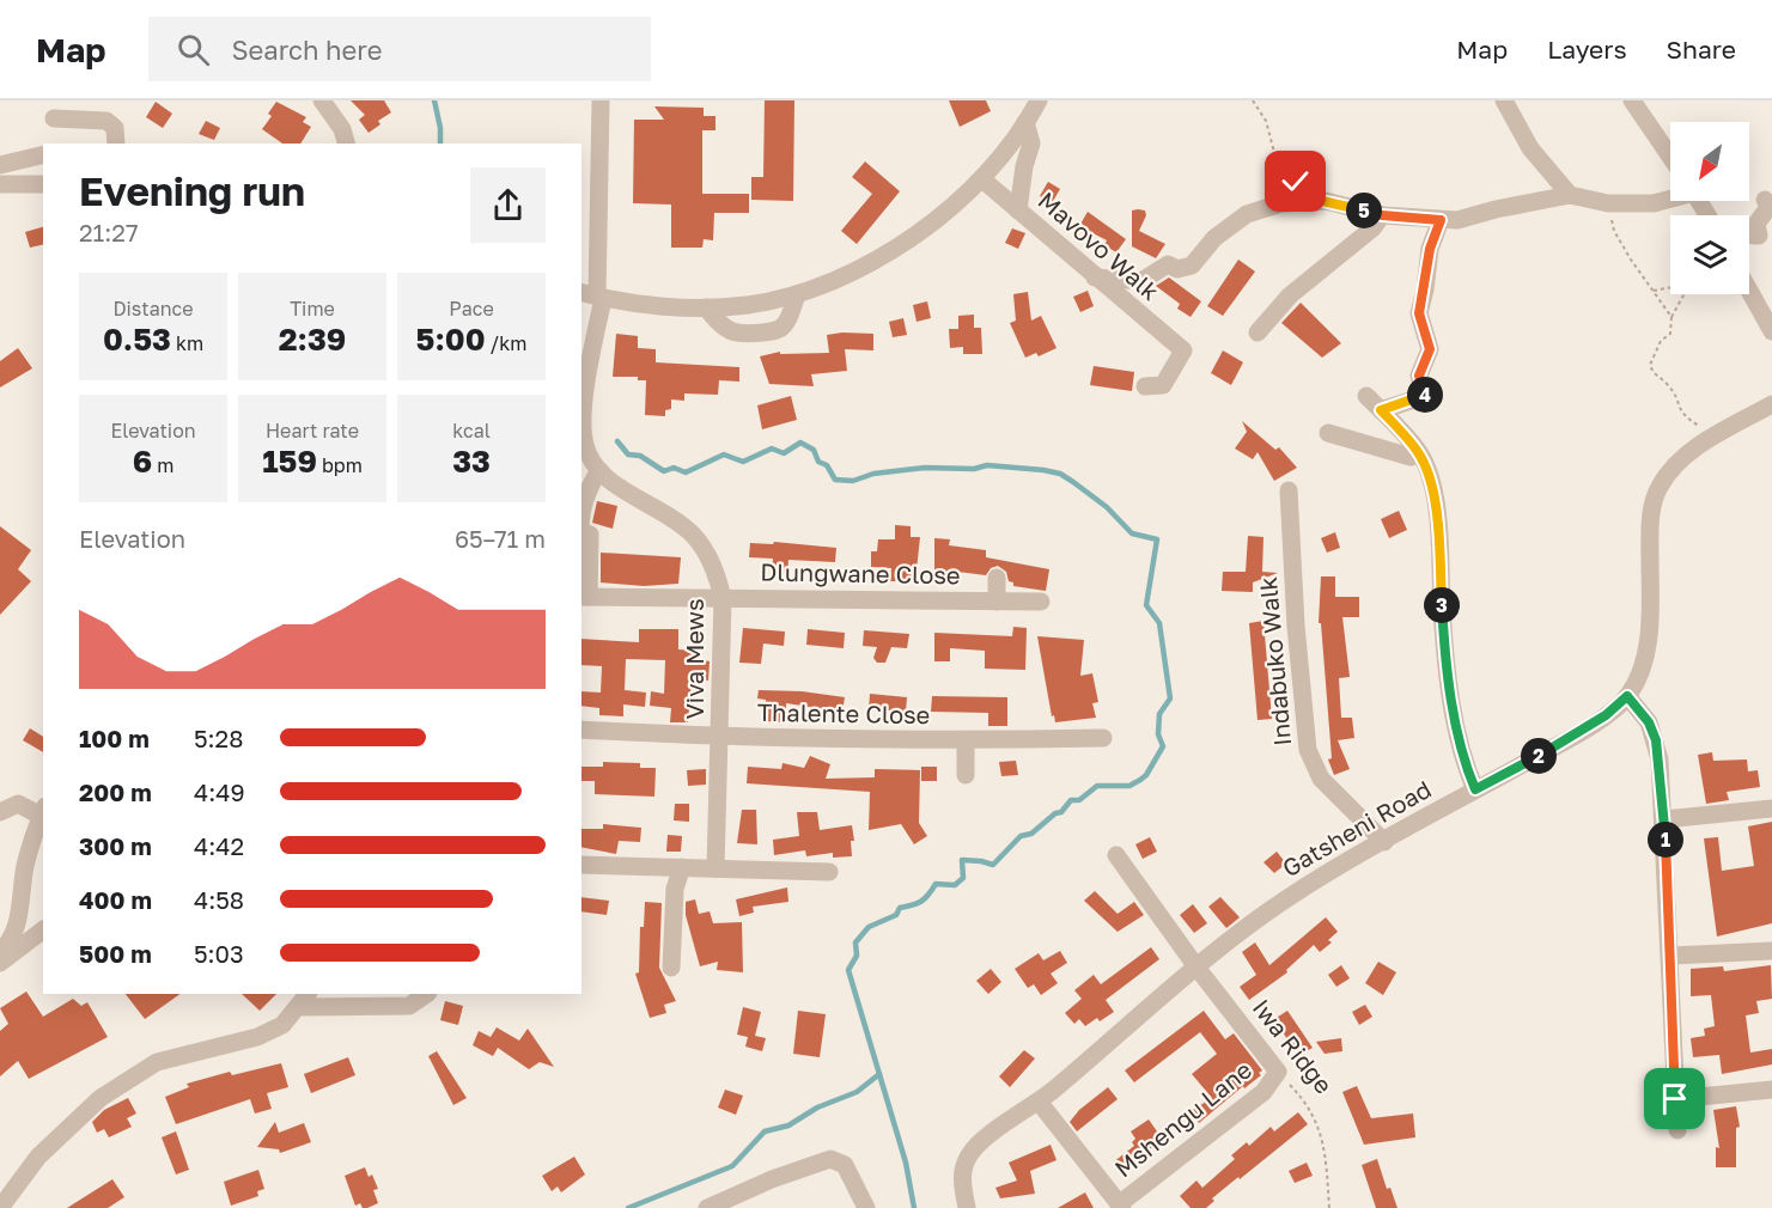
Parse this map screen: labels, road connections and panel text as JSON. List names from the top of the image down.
{
  "streets": {
    "street": [
      "Mavovo Walk",
      "Dlungwane Close",
      "Viva Mews",
      "Indabuko Walk",
      "Thalente Close",
      "Gatsheni Road",
      "Iwa Ridge",
      "Mshengu Lane"
    ]
  },
  "crossings": [
    ["Dlungwane Close", "Viva Mews"],
    ["Viva Mews", "Thalente Close"],
    ["Indabuko Walk", "Gatsheni Road"],
    ["Gatsheni Road", "Iwa Ridge"],
    ["Iwa Ridge", "Mshengu Lane"]
  ],
  "north": "bottom left",
  "page": {
    "header": "Map",
    "search": "Search here",
    "nav": ["Map", "Layers", "Share"],
    "heading": ["Evening run", "21:27"],
    "pins": [
      "5",
      "4",
      "3",
      "2",
      "1"
    ],
    "stats": [
      ["Distance", "0.53 km"],
      ["Time", "2:39"],
      ["Pace", "5:00 /km"],
      ["Elevation", "6 m"],
      ["Heart rate", "159 bpm"],
      ["kcal", "33"]
    ],
    "chart": ["Elevation", "65–71 m"],
    "list": [
      {
        "name": "100 m",
        "note": "5:28"
      },
      {
        "name": "200 m",
        "note": "4:49"
      },
      {
        "name": "300 m",
        "note": "4:42"
      },
      {
        "name": "400 m",
        "note": "4:58"
      },
      {
        "name": "500 m",
        "note": "5:03"
      }
    ]
  }
}
